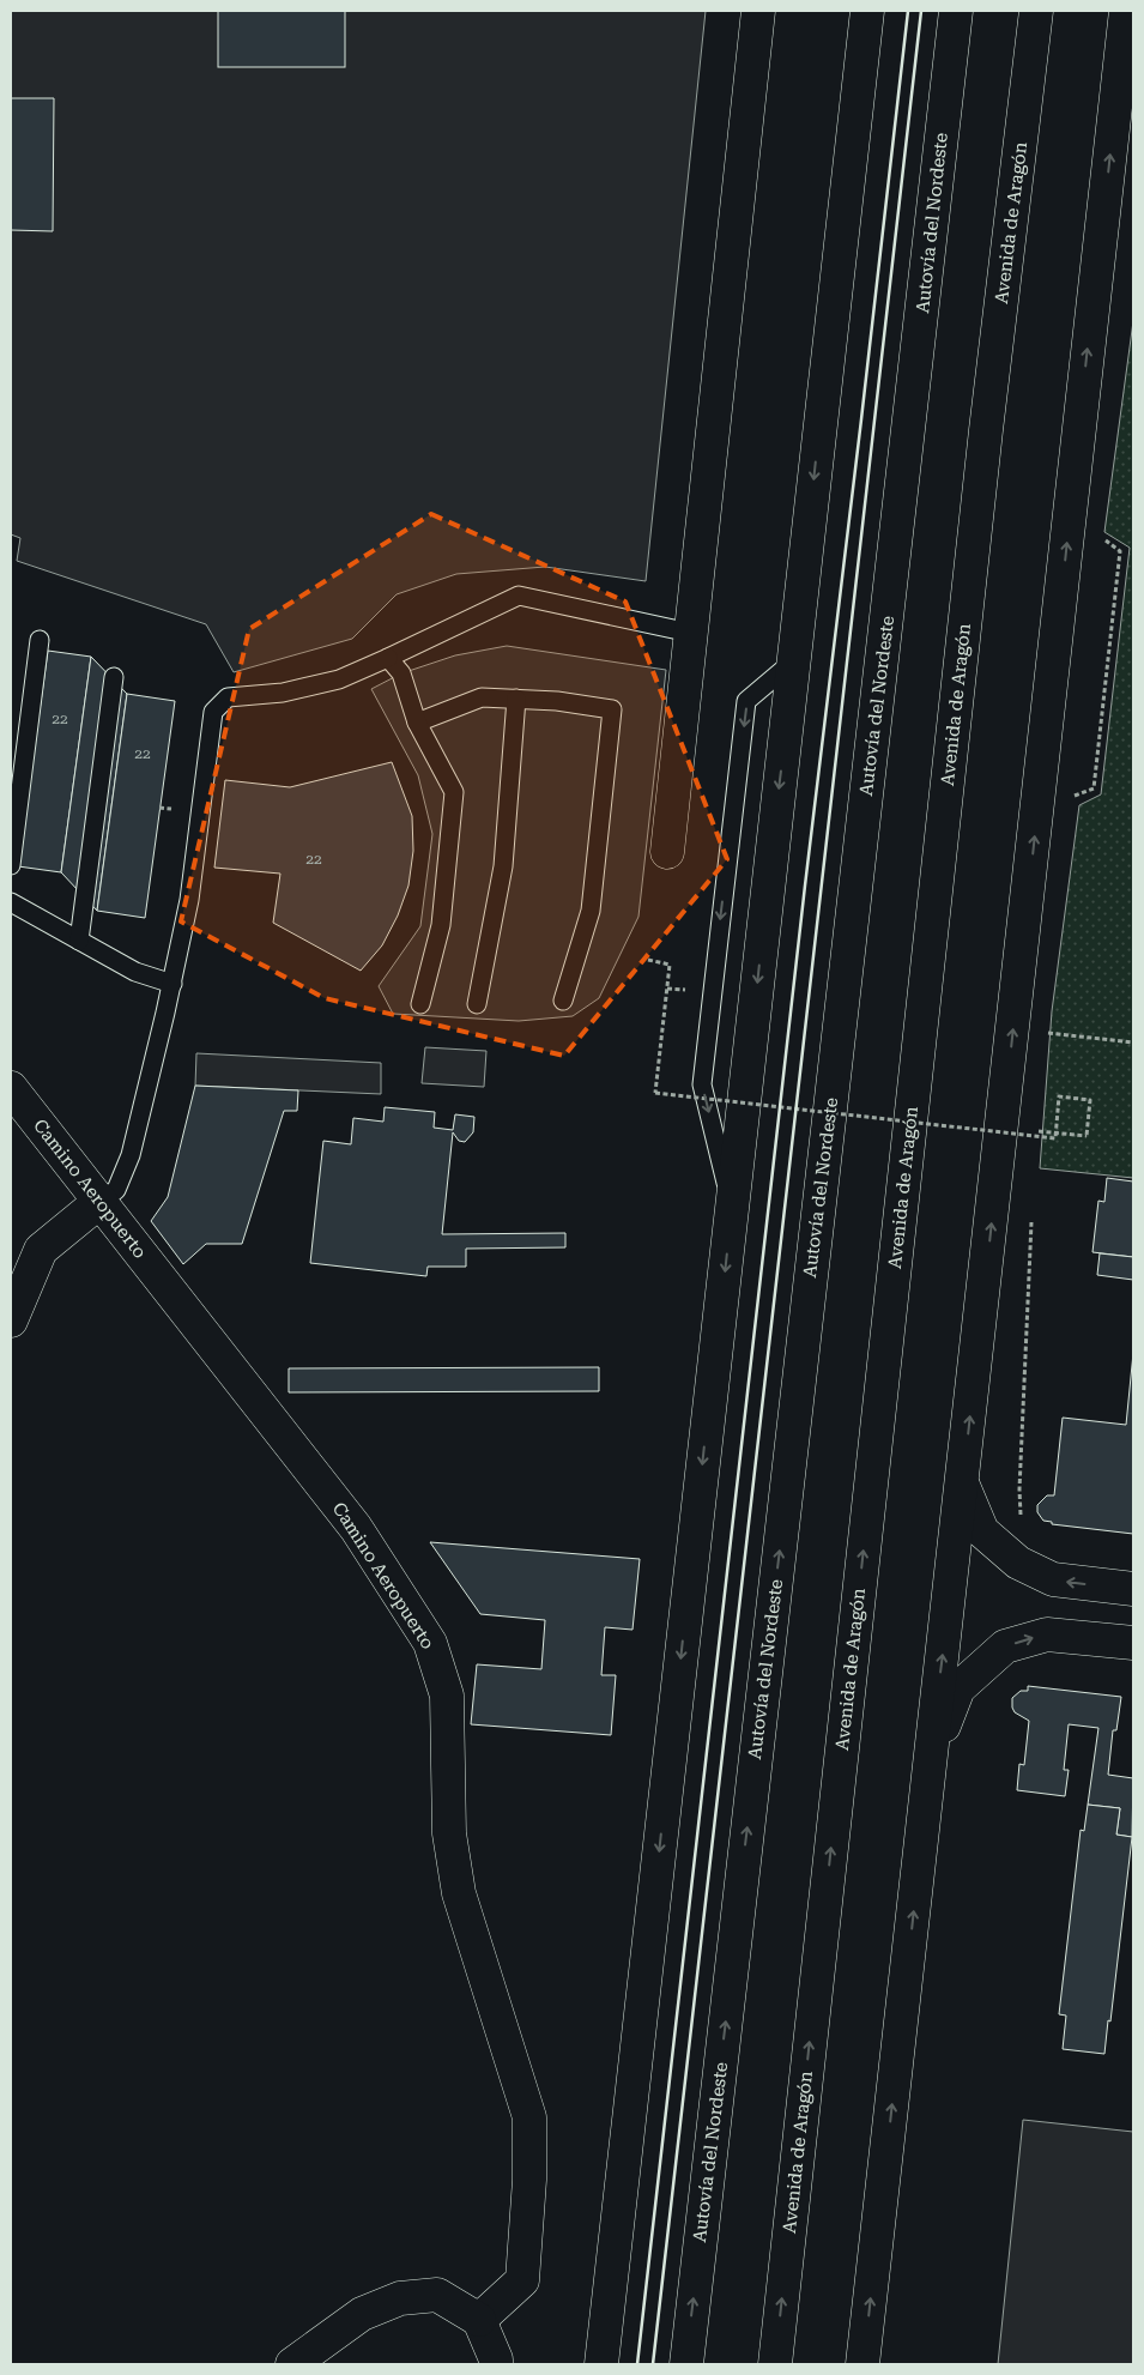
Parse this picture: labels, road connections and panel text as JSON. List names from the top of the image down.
{
  "streets": {
    "main road": ["Autovía del Nordeste", "Avenida de Aragón", "Camino Aeropuerto"]
  },
  "house_numbers": ["22", "22", "22"]
}
